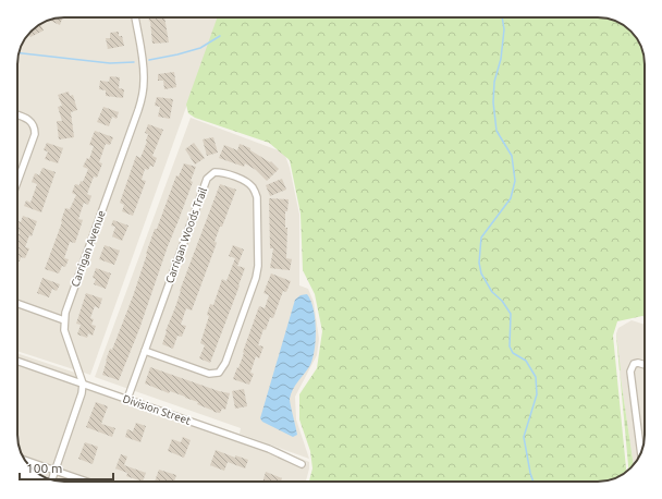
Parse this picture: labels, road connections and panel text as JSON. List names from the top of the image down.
{
  "streets": {
    "street": ["Carrigan Woods Trail", "Carrigan Avenue", "Division Street"]
  },
  "crossings": [
    ["Carrigan Woods Trail", "Division Street"],
    ["Carrigan Avenue", "Division Street"]
  ],
  "scale_bar": "100 m"
}
